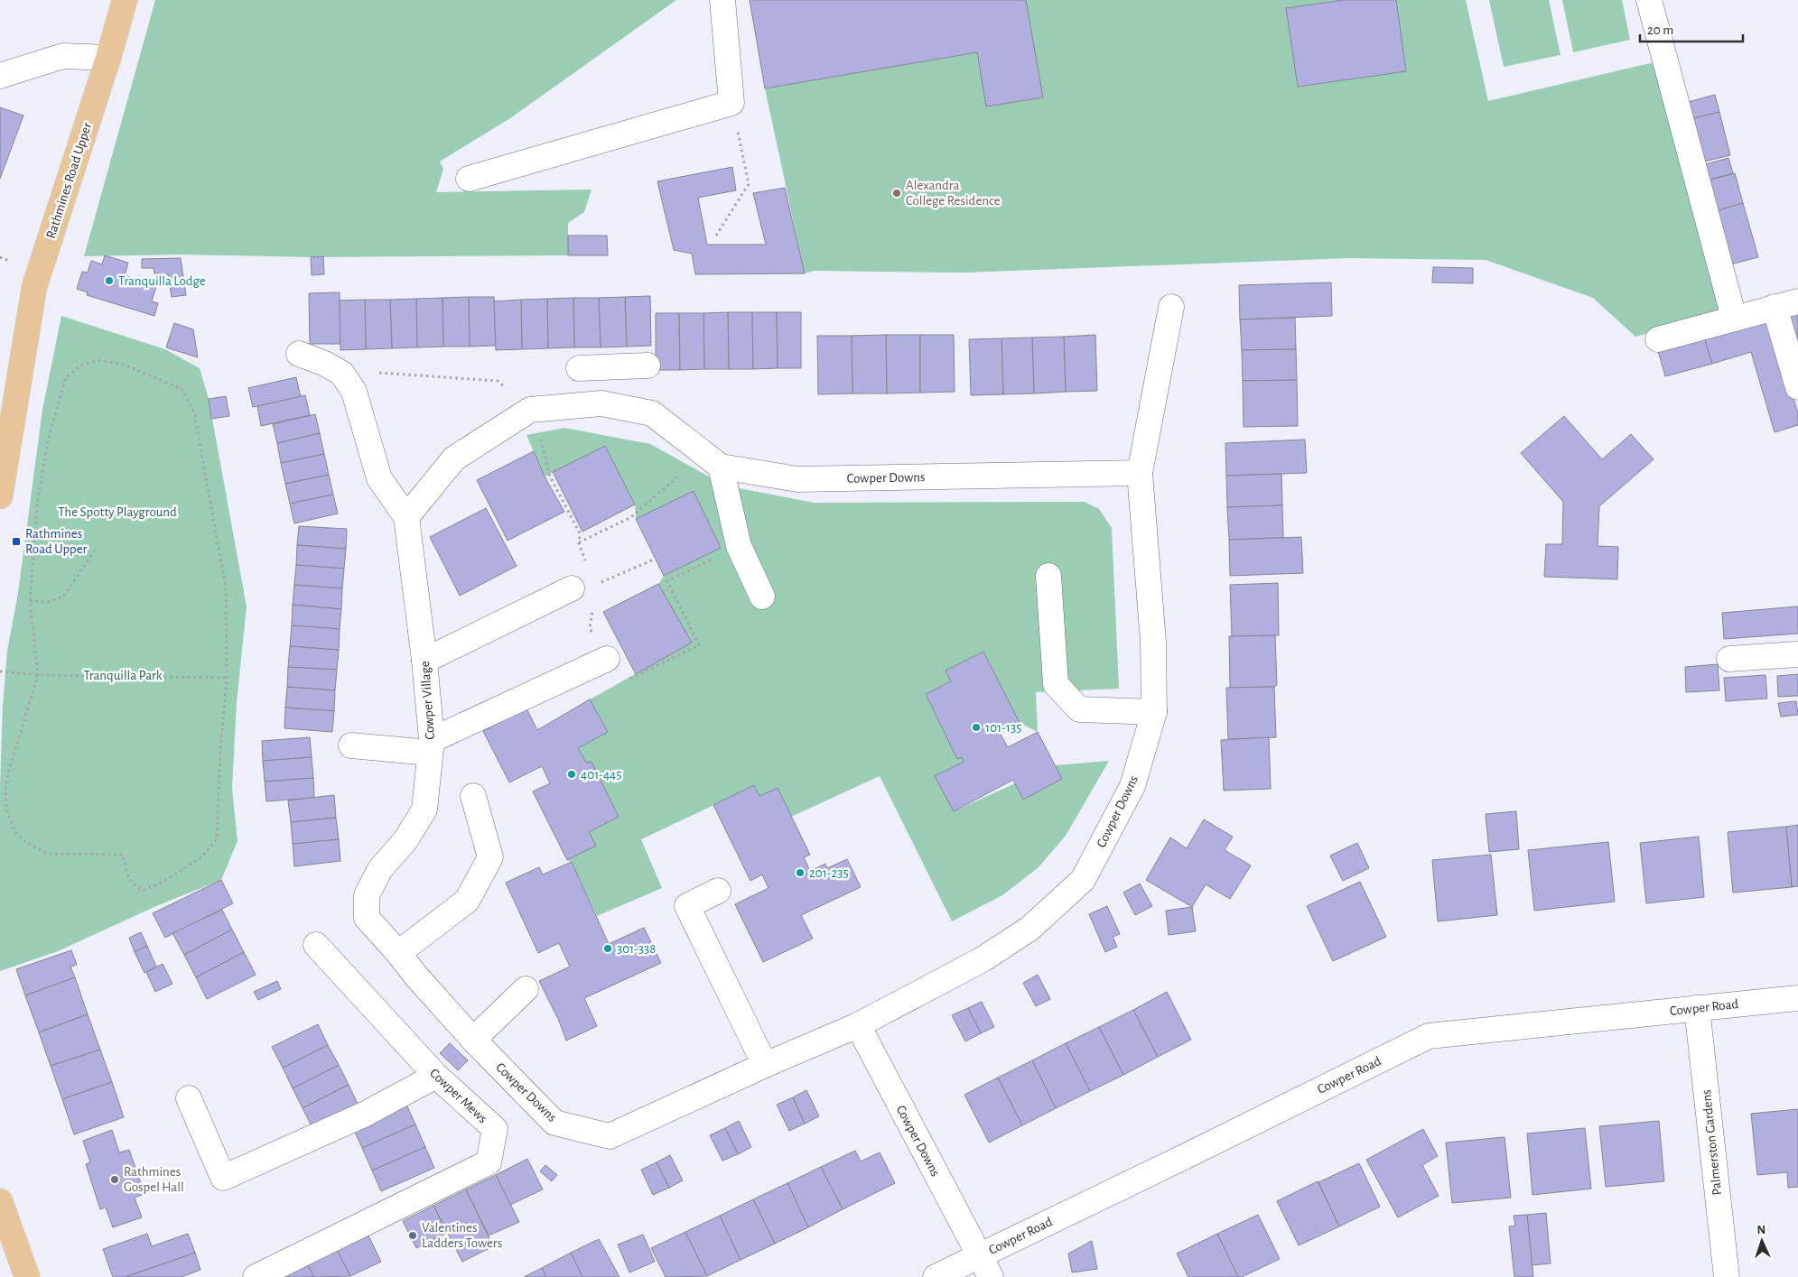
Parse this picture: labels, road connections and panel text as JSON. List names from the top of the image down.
{
  "streets": {
    "main road": ["Rathmines Road Upper"],
    "street": [
      "Cowper Downs",
      "Cowper Village",
      "Cowper Road",
      "Cowper Mews",
      "Palmerston Gardens"
    ]
  },
  "crossings": [
    ["Cowper Downs", "Cowper Village"],
    ["Cowper Downs", "Cowper Road"],
    ["Cowper Road", "Palmerston Gardens"]
  ],
  "parks": ["The Spotty Playground", "Tranquilla Park"],
  "places": {
    "other": [
      "Alexandra College Residence",
      "Tranquilla Lodge",
      "101-135",
      "401-445",
      "201-235",
      "301-338",
      "Rathmines Gospel Hall",
      "Valentines Ladders Towers"
    ],
    "transit": ["Rathmines Road Upper"]
  },
  "scale_bar": "20 m",
  "north": "top"
}
